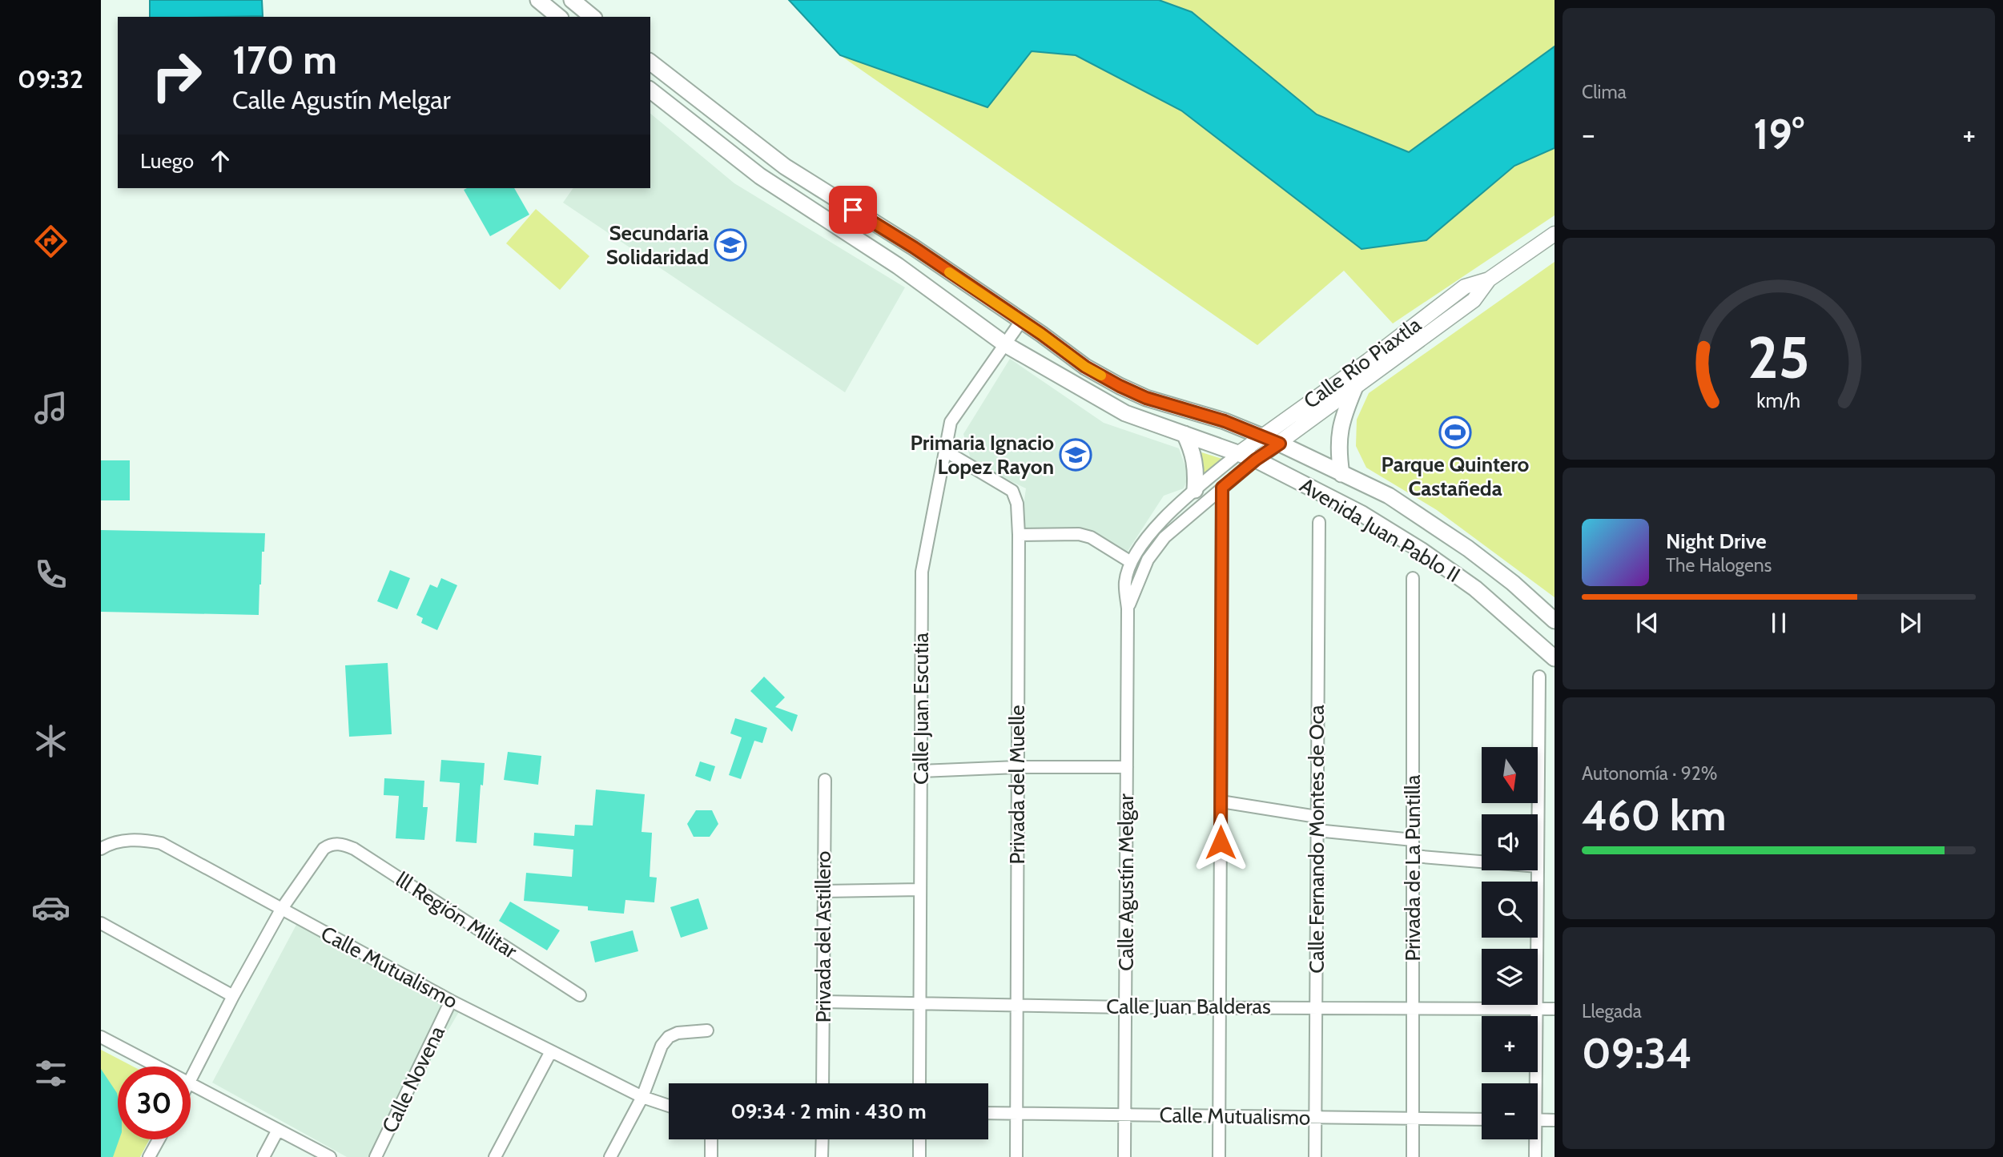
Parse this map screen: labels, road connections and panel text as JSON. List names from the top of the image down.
{
  "streets": {
    "main road": ["Avenida Juan Pablo II"],
    "street": [
      "Calle Río Piaxtla",
      "Calle Juan Escutia",
      "Privada del Muelle",
      "Calle Fernando Montes de Oca",
      "Privada de La Puntilla",
      "Calle Agustín Melgar",
      "lll Región Militar",
      "Privada del Astillero",
      "Calle Mutualismo",
      "Calle Juan Balderas",
      "Calle Novena"
    ]
  },
  "crossings": [
    ["Calle Río Piaxtla", "Avenida Juan Pablo II"],
    ["Calle Río Piaxtla", "Calle Agustín Melgar"],
    ["Avenida Juan Pablo II", "Calle Juan Escutia"],
    ["Avenida Juan Pablo II", "Calle Agustín Melgar"],
    ["Calle Juan Escutia", "Privada del Muelle"],
    ["Calle Juan Escutia", "Calle Juan Balderas"],
    ["Privada del Muelle", "Calle Mutualismo"],
    ["Privada del Muelle", "Calle Juan Balderas"],
    ["Calle Fernando Montes de Oca", "Calle Mutualismo"],
    ["Calle Fernando Montes de Oca", "Calle Juan Balderas"],
    ["Privada de La Puntilla", "Calle Mutualismo"],
    ["Privada de La Puntilla", "Calle Juan Balderas"],
    ["Calle Agustín Melgar", "Calle Mutualismo"],
    ["Calle Agustín Melgar", "Calle Juan Balderas"],
    ["lll Región Militar", "Calle Mutualismo"],
    ["Privada del Astillero", "Calle Juan Balderas"],
    ["Calle Mutualismo", "Calle Novena"]
  ],
  "places": {
    "school or university": ["Secundaria Solidaridad", "Primaria Ignacio Lopez Rayon"],
    "sports": ["Parque Quintero Castañeda"]
  },
  "north": "bottom",
  "page": {
    "tabs": "09:32",
    "tile": [
      "Clima",
      ["Autonomía · 92%", "460 km"],
      ["Llegada", "09:34"]
    ],
    "turn": ["170 m", "Calle Agustín Melgar"],
    "heat": ["−", "19°", "+"],
    "then": "Luego",
    "song": ["Night Drive", "The Halogens"],
    "map_buttons": ["+", "−"],
    "limit": "30",
    "trip": "09:34 · 2 min · 430 m",
    "gauge": ["25", "km/h"]
  }
}
